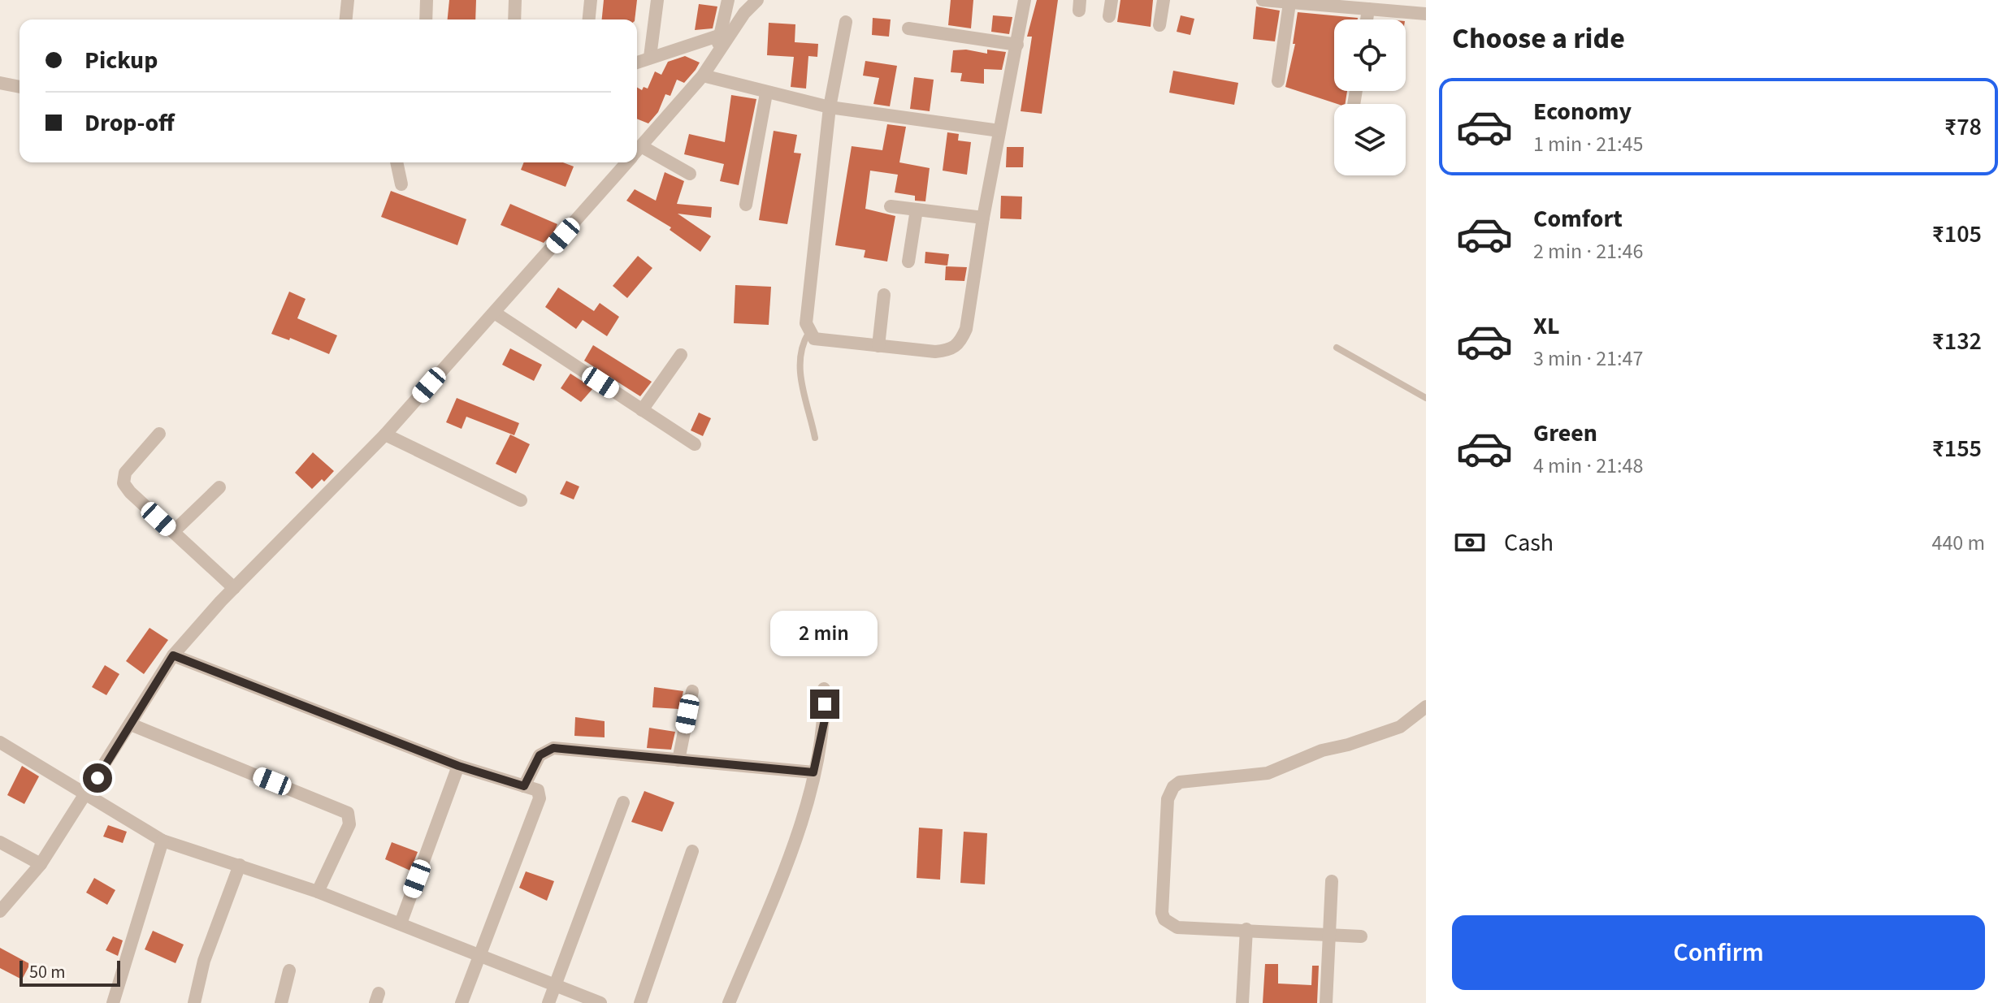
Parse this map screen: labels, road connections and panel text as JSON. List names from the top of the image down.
{
  "scale_bar": "50 m",
  "page": {
    "heading": "Choose a ride",
    "banner": ["Pickup", "Drop-off"],
    "list": [
      {
        "name": "Economy",
        "note": "1 min · 21:45",
        "value": "₹78"
      },
      {
        "name": "Comfort",
        "note": "2 min · 21:46",
        "value": "₹105"
      },
      {
        "name": "XL",
        "note": "3 min · 21:47",
        "value": "₹132"
      },
      {
        "name": "Green",
        "note": "4 min · 21:48",
        "value": "₹155"
      }
    ],
    "pay": ["Cash", "440 m"],
    "bubble": "2 min",
    "buttons": "Confirm",
    "scale": "50 m"
  }
}
